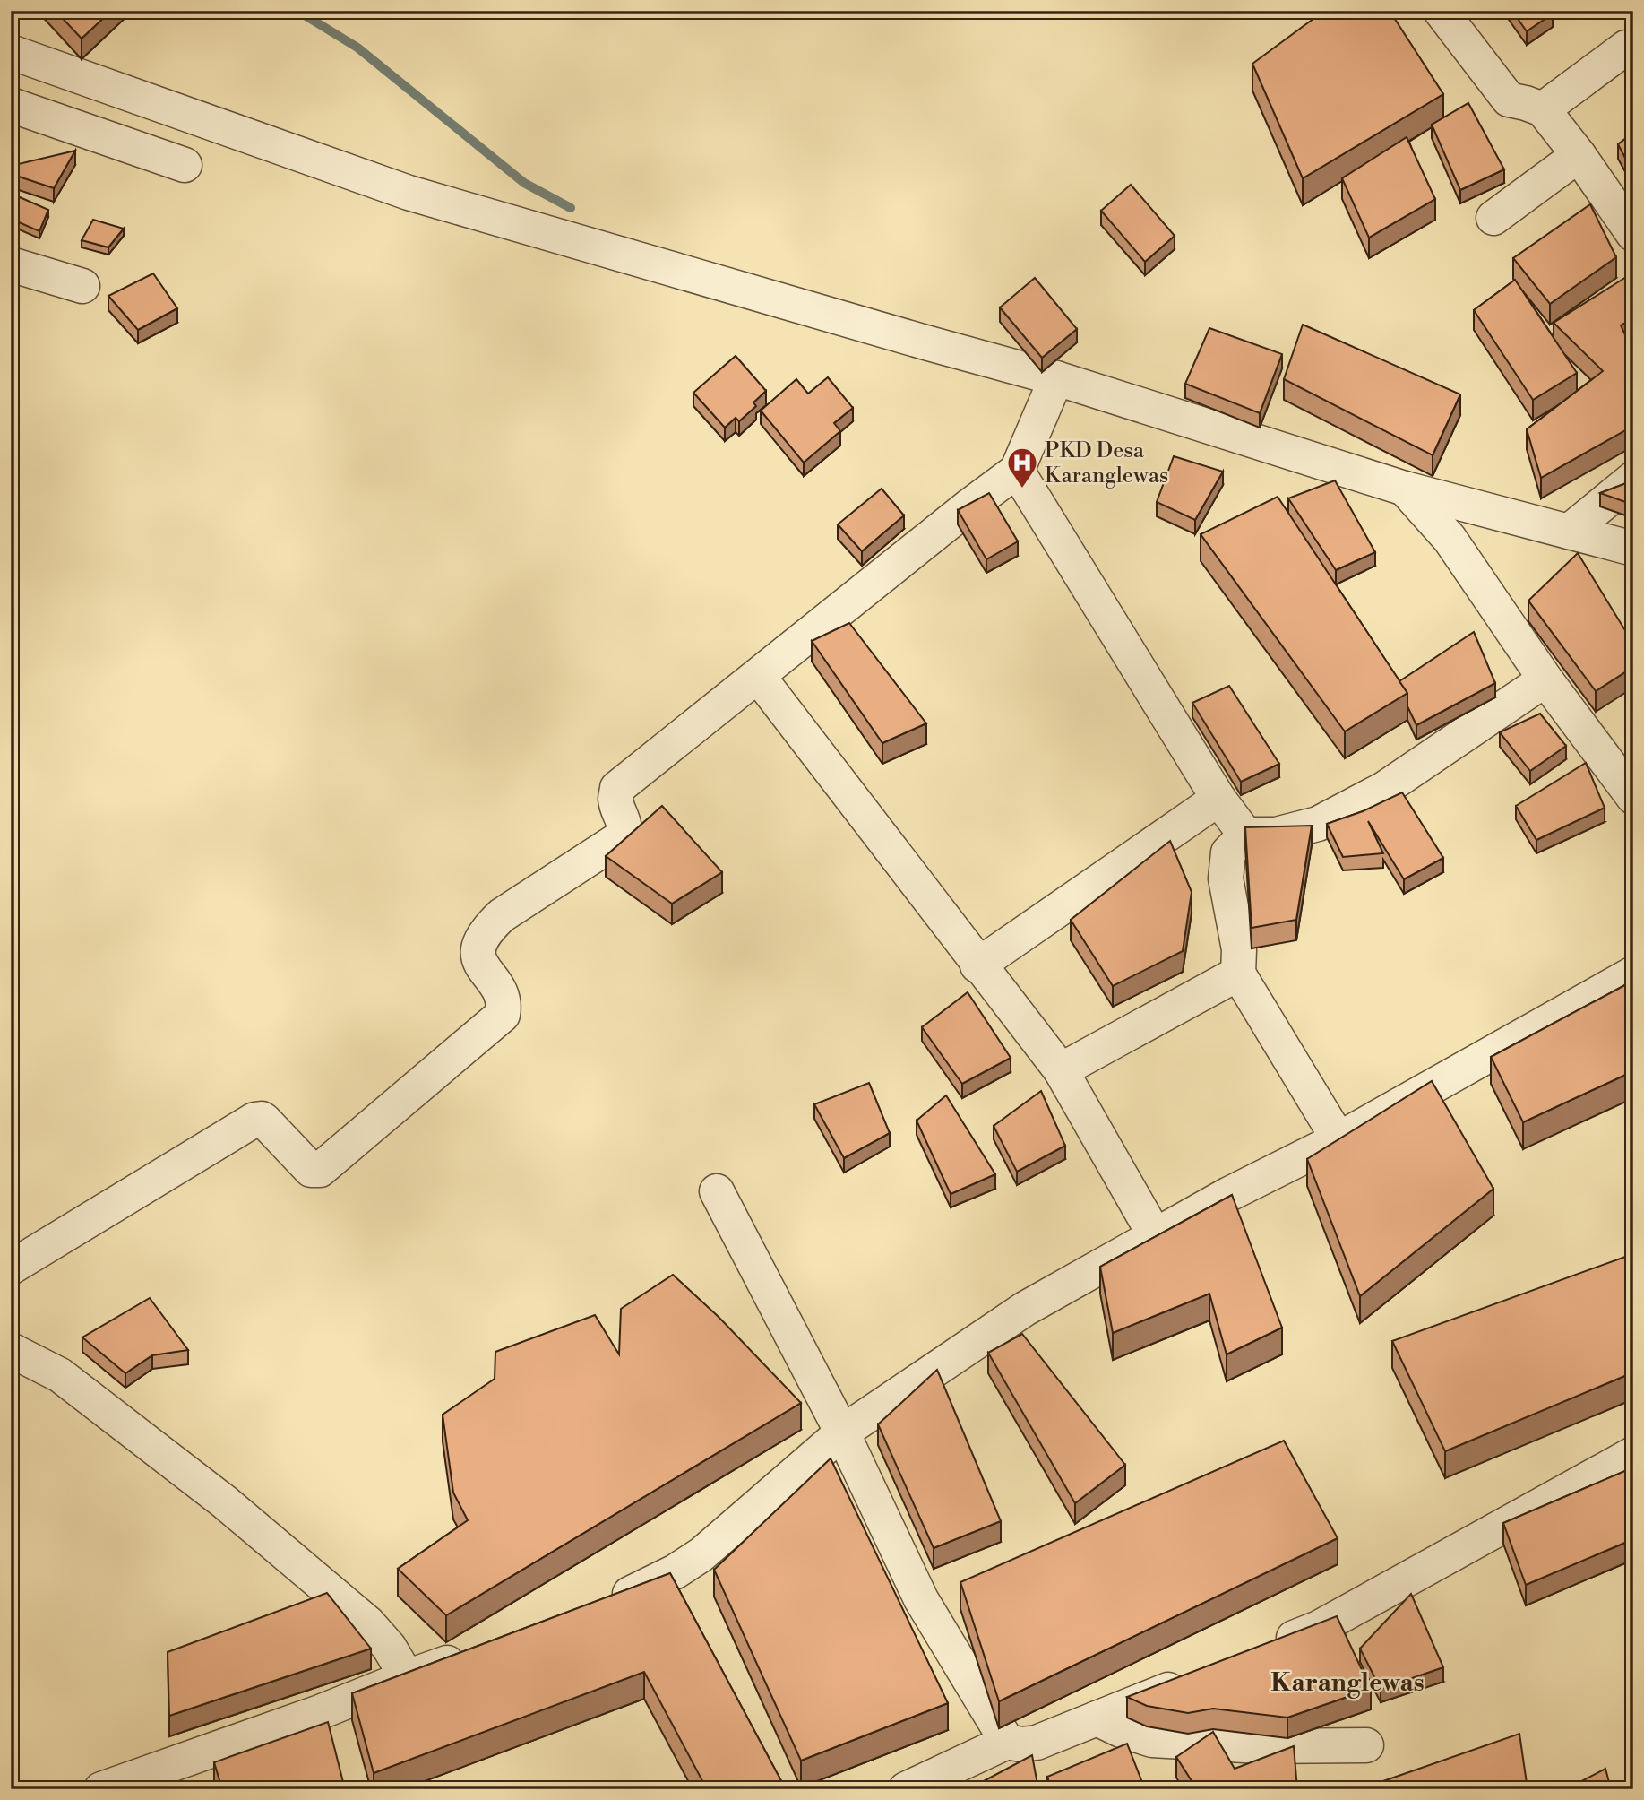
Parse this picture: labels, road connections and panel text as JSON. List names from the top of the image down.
{
  "districts": ["Karanglewas"],
  "places": {
    "hospital": ["PKD Desa Karanglewas"]
  }
}
